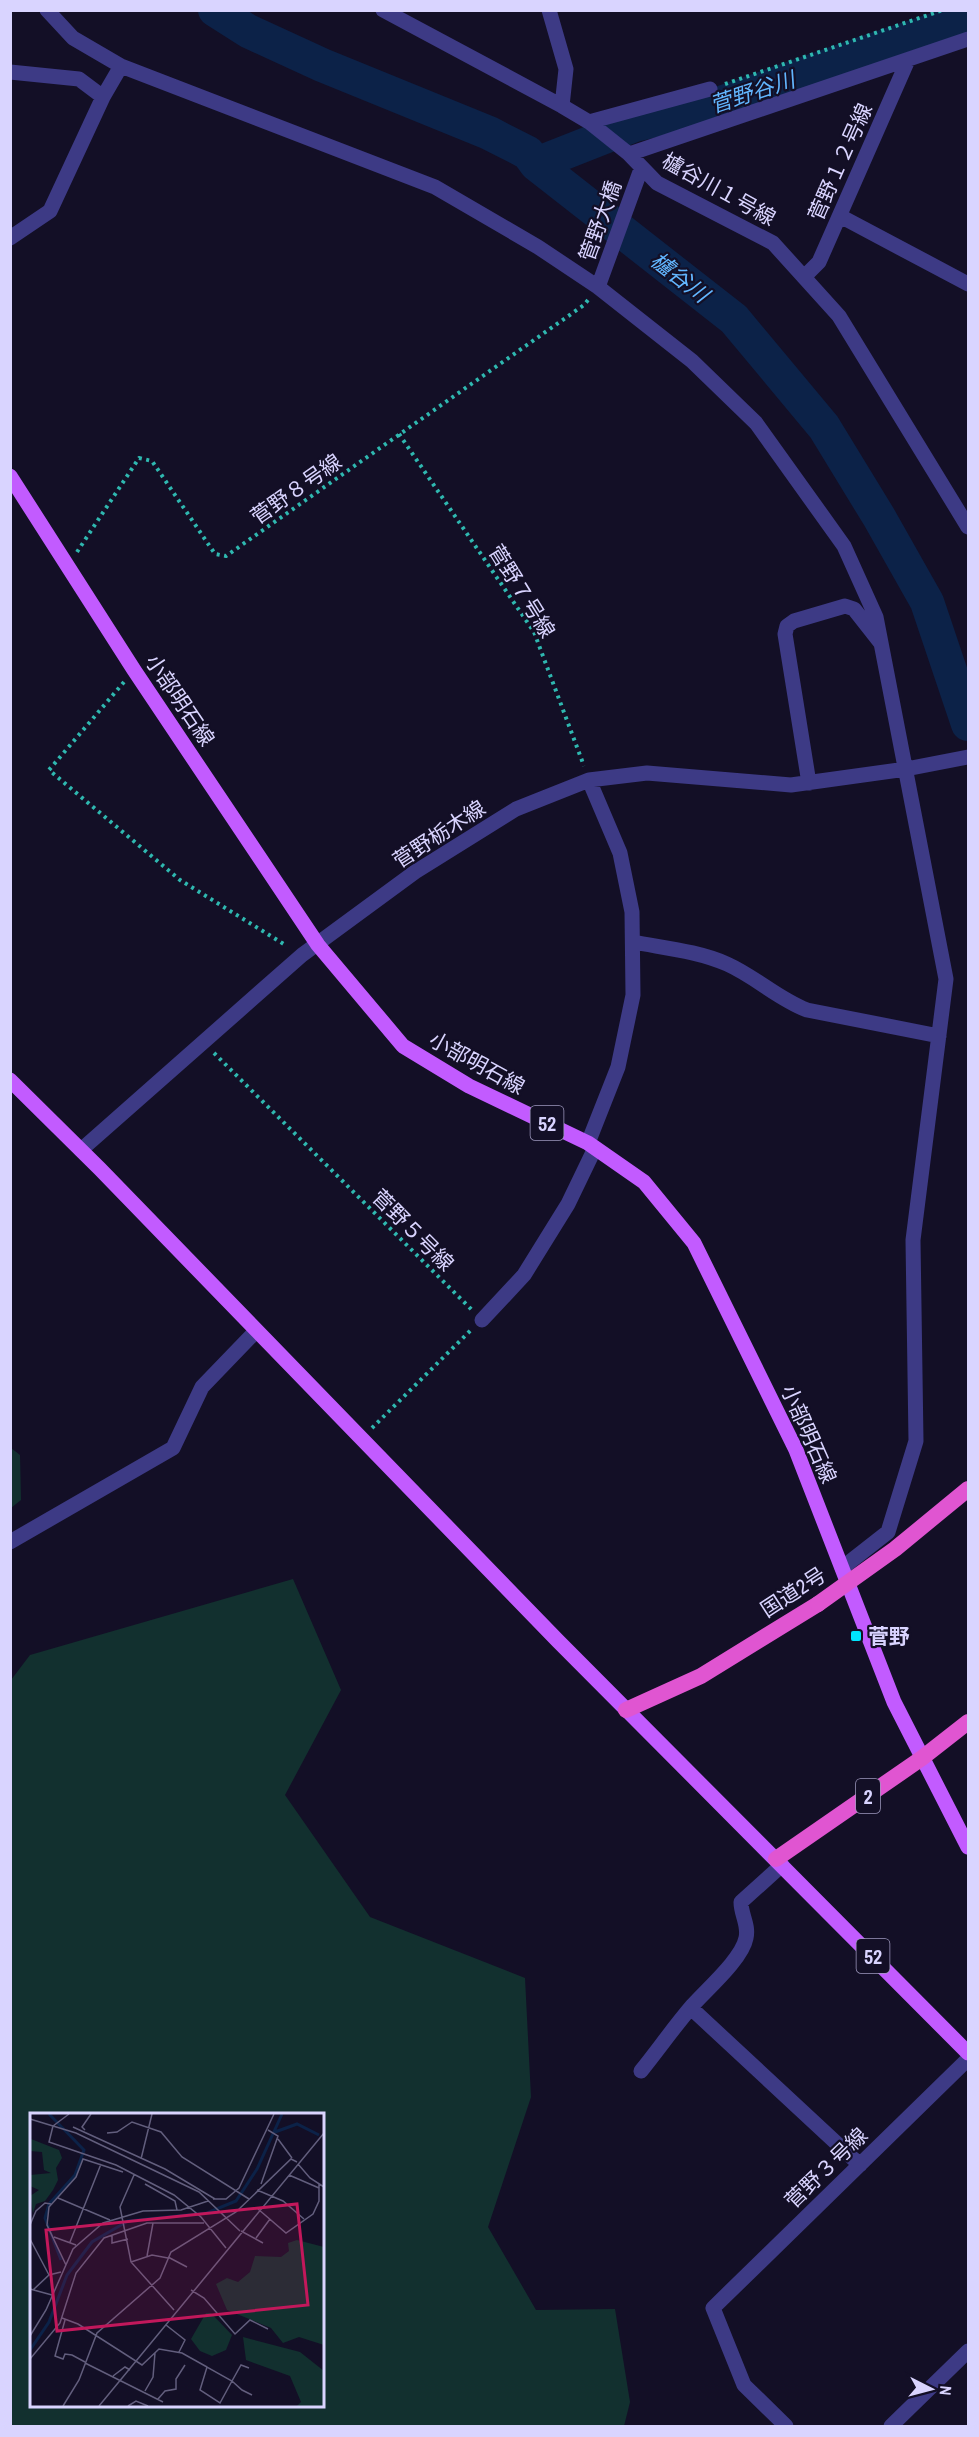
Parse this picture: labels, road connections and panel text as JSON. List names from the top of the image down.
{
  "streets": {
    "highway": ["国道2号", "2"],
    "main road": ["小部明石線", "52"],
    "street": [
      "菅野１２号線",
      "櫨谷川１号線",
      "管野大橋",
      "菅野栃木線",
      "菅野３号線"
    ],
    "path": ["菅野８号線", "菅野７号線", "菅野５号線"]
  },
  "crossings": [
    ["菅野１２号線", "櫨谷川１号線"],
    ["櫨谷川１号線", "管野大橋"],
    ["管野大橋", "菅野８号線"],
    ["菅野８号線", "菅野７号線"],
    ["菅野８号線", "小部明石線"],
    ["菅野７号線", "菅野栃木線"],
    ["小部明石線", "菅野栃木線"],
    ["小部明石線", "2"],
    ["菅野栃木線", "52"],
    ["菅野栃木線", "菅野５号線"],
    ["52", "国道2号"],
    ["52", "2"]
  ],
  "water": ["菅野谷川", "櫨谷川"],
  "places": {
    "transit": ["菅野"]
  },
  "north": "right"
}
